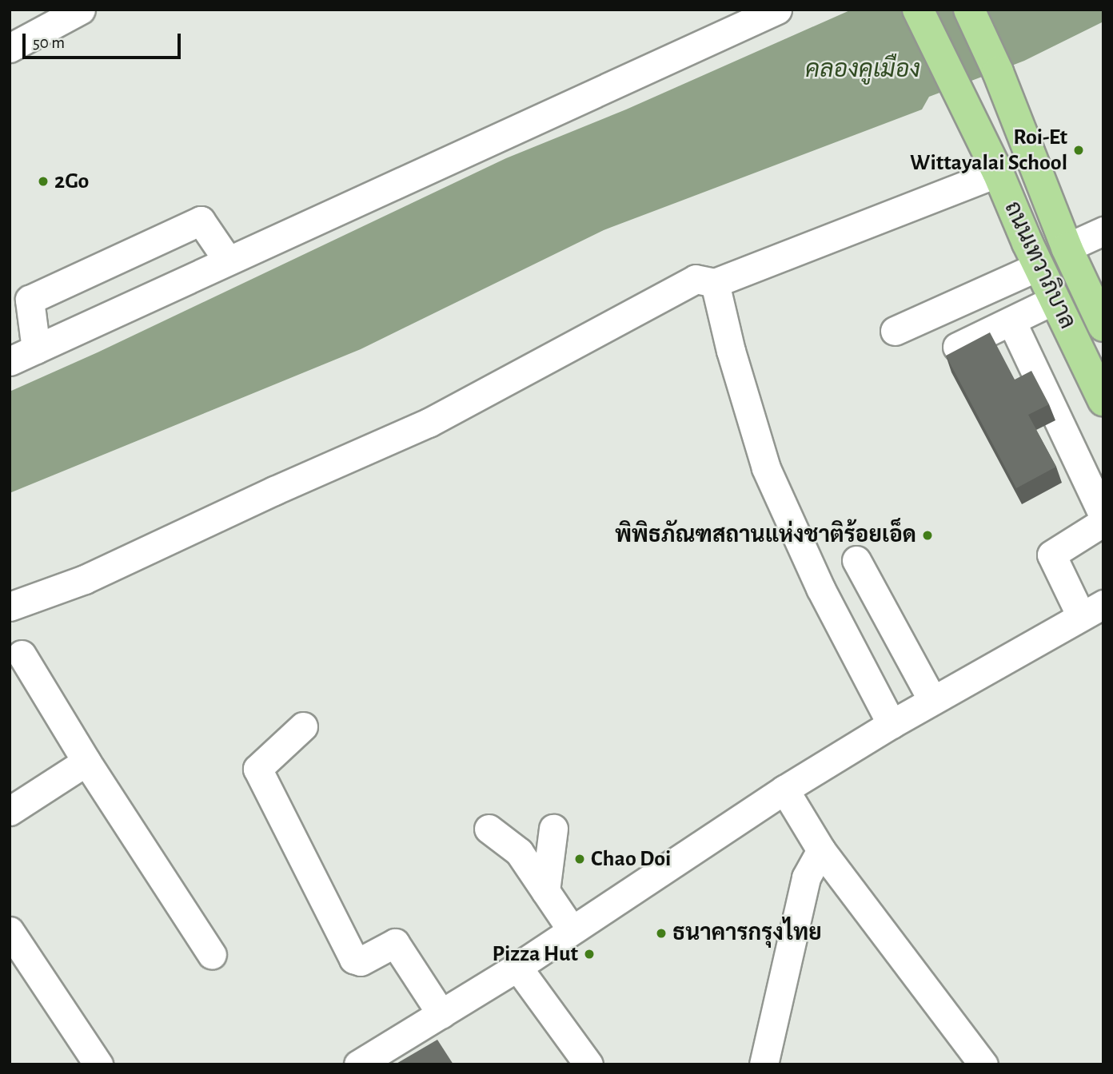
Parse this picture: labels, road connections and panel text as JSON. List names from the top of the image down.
{
  "streets": {
    "main road": ["ถนนเทวาภิบาล"]
  },
  "water": ["คลองคูเมือง"],
  "places": [
    "Roi-Et Wittayalai School",
    "2Go",
    "พิพิธภัณฑสถานแห่งชาติร้อยเอ็ด",
    "Chao Doi",
    "ธนาคารกรุงไทย",
    "Pizza Hut"
  ],
  "scale_bar": "50 m"
}
